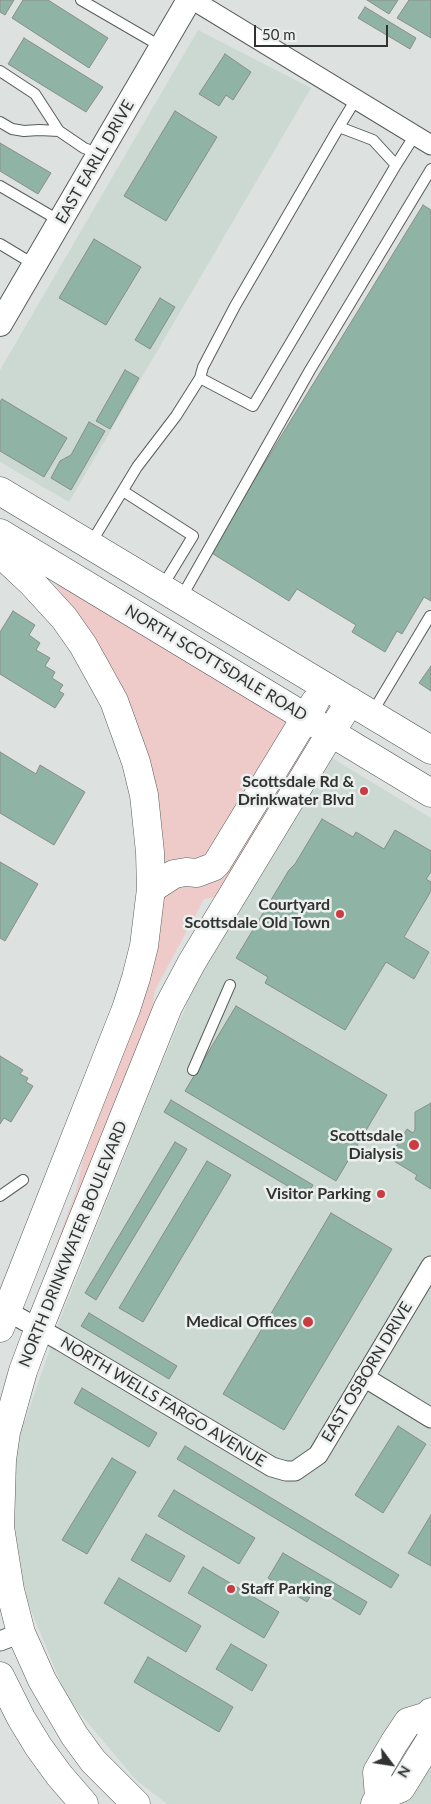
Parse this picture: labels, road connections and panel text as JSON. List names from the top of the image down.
{
  "streets": {
    "main road": ["NORTH SCOTTSDALE ROAD", "NORTH DRINKWATER BOULEVARD"],
    "street": ["EAST EARLL DRIVE", "EAST OSBORN DRIVE", "NORTH WELLS FARGO AVENUE"]
  },
  "crossings": [
    ["NORTH SCOTTSDALE ROAD", "NORTH DRINKWATER BOULEVARD"],
    ["NORTH DRINKWATER BOULEVARD", "NORTH WELLS FARGO AVENUE"],
    ["EAST OSBORN DRIVE", "NORTH WELLS FARGO AVENUE"]
  ],
  "places": [
    "Scottsdale Rd & Drinkwater Blvd",
    "Courtyard Scottsdale Old Town",
    "Scottsdale Dialysis",
    "Visitor Parking",
    "Medical Offices",
    "Staff Parking"
  ],
  "scale_bar": "50 m",
  "north": "bottom right"
}
